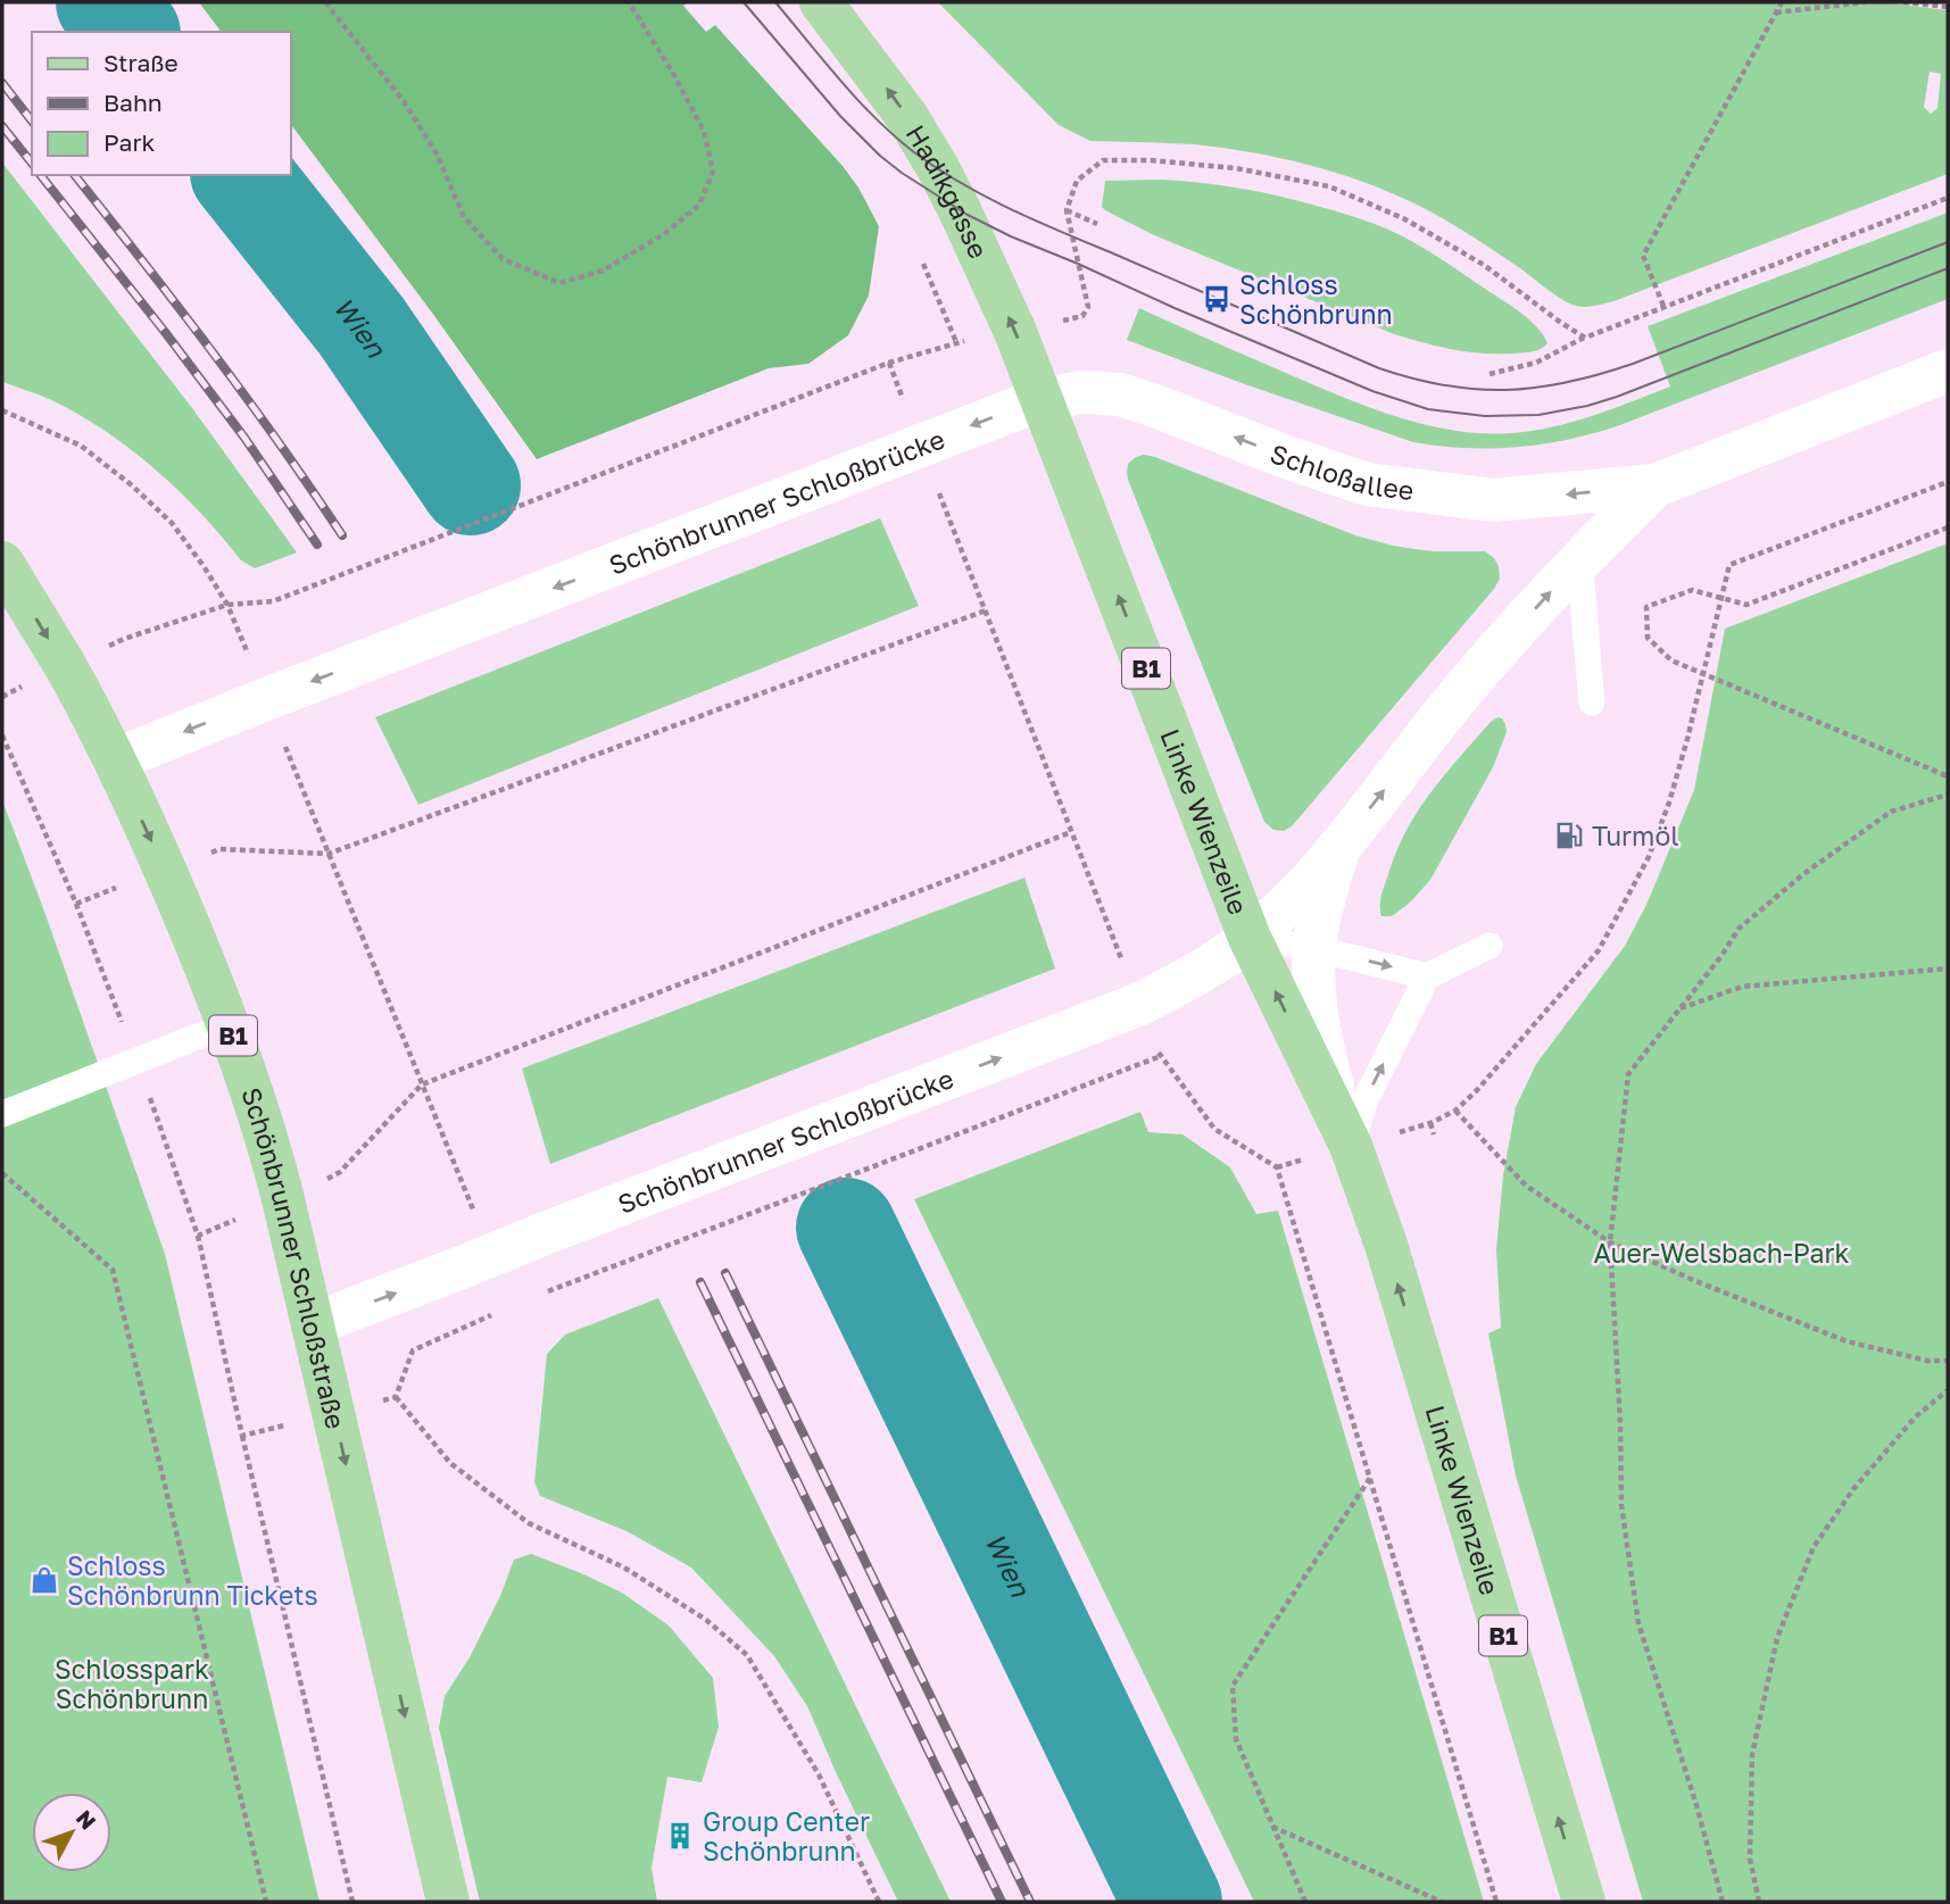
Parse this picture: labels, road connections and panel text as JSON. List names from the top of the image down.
{
  "streets": {
    "main road": [
      "Hadikgasse",
      "Schloßallee",
      "Schönbrunner Schloßbrücke",
      "B1",
      "Linke Wienzeile",
      "Schönbrunner Schloßstraße"
    ]
  },
  "crossings": [
    ["Hadikgasse", "Schloßallee"],
    ["Hadikgasse", "Schönbrunner Schloßbrücke"],
    ["Hadikgasse", "Linke Wienzeile"],
    ["Schloßallee", "Schönbrunner Schloßbrücke"],
    ["Schloßallee", "Linke Wienzeile"],
    ["Schönbrunner Schloßbrücke", "Linke Wienzeile"],
    ["Schönbrunner Schloßbrücke", "Schönbrunner Schloßstraße"]
  ],
  "one_way": ["Hadikgasse", "Linke Wienzeile", "Schönbrunner Schloßstraße"],
  "water": ["Wien"],
  "parks": ["Auer-Welsbach-Park", "Schlosspark Schönbrunn"],
  "places": {
    "bus stop": ["Schloss Schönbrunn"],
    "fuel station": ["Turmöl"],
    "shop": ["Schloss Schönbrunn Tickets"],
    "building": ["Group Center Schönbrunn"]
  },
  "legend": ["Straße", "Bahn", "Park"],
  "north": "top right"
}
